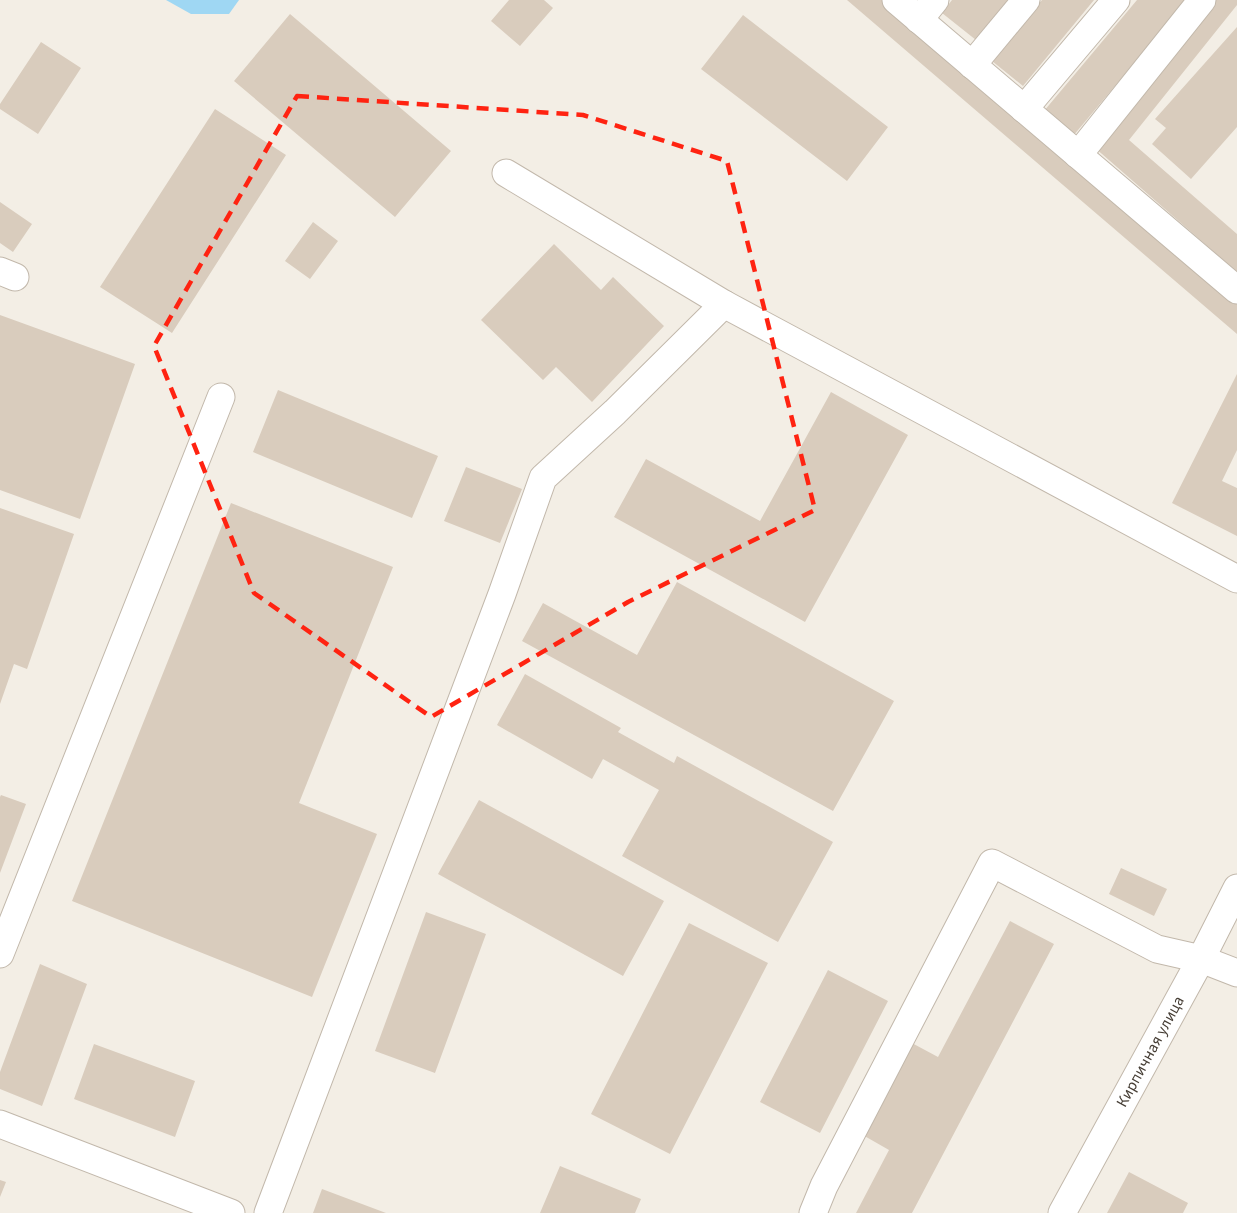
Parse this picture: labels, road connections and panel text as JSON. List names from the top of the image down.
{
  "streets": {
    "street": ["Кирпичная улица"]
  }
}
